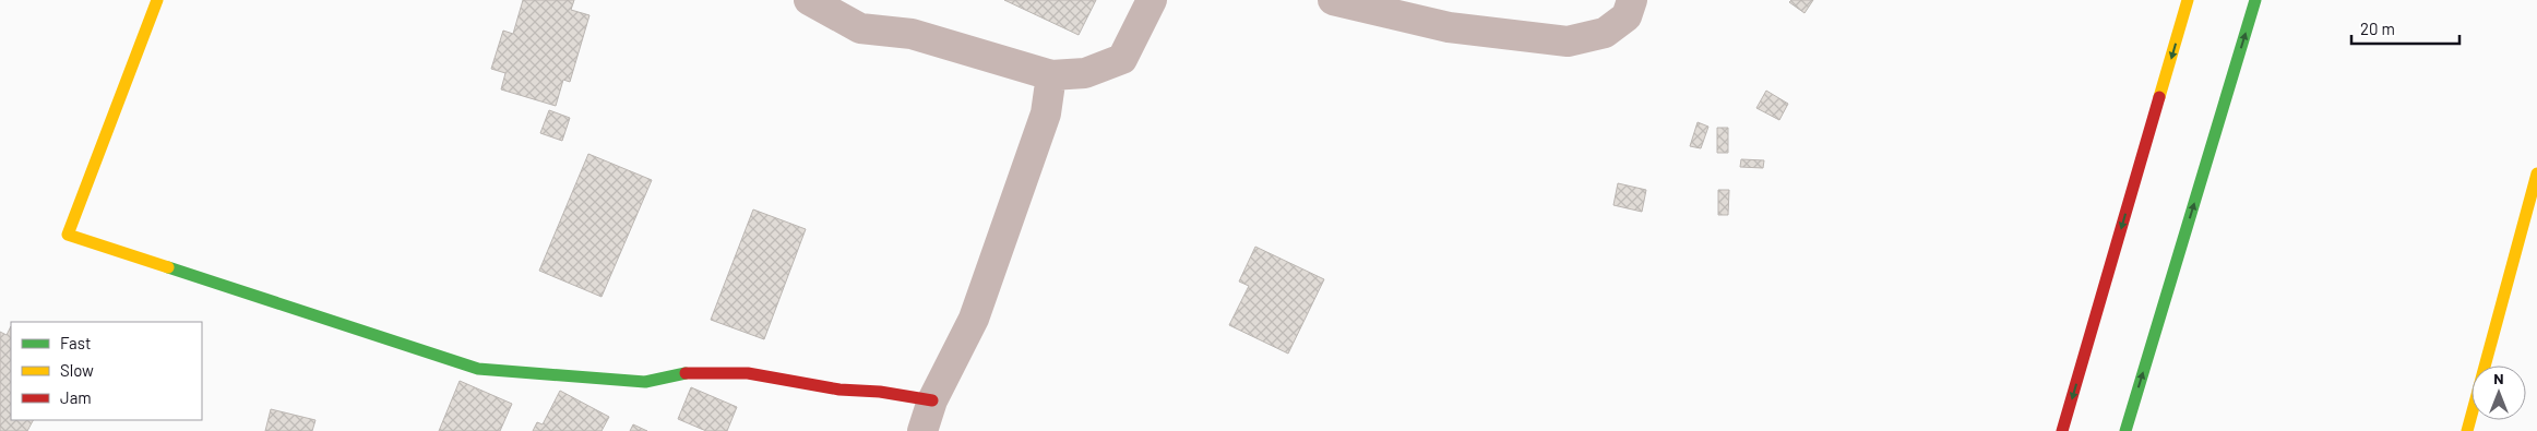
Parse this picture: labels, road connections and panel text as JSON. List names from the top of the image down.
{
  "legend": ["Fast", "Slow", "Jam"],
  "scale_bar": "20 m",
  "north": "top"
}
